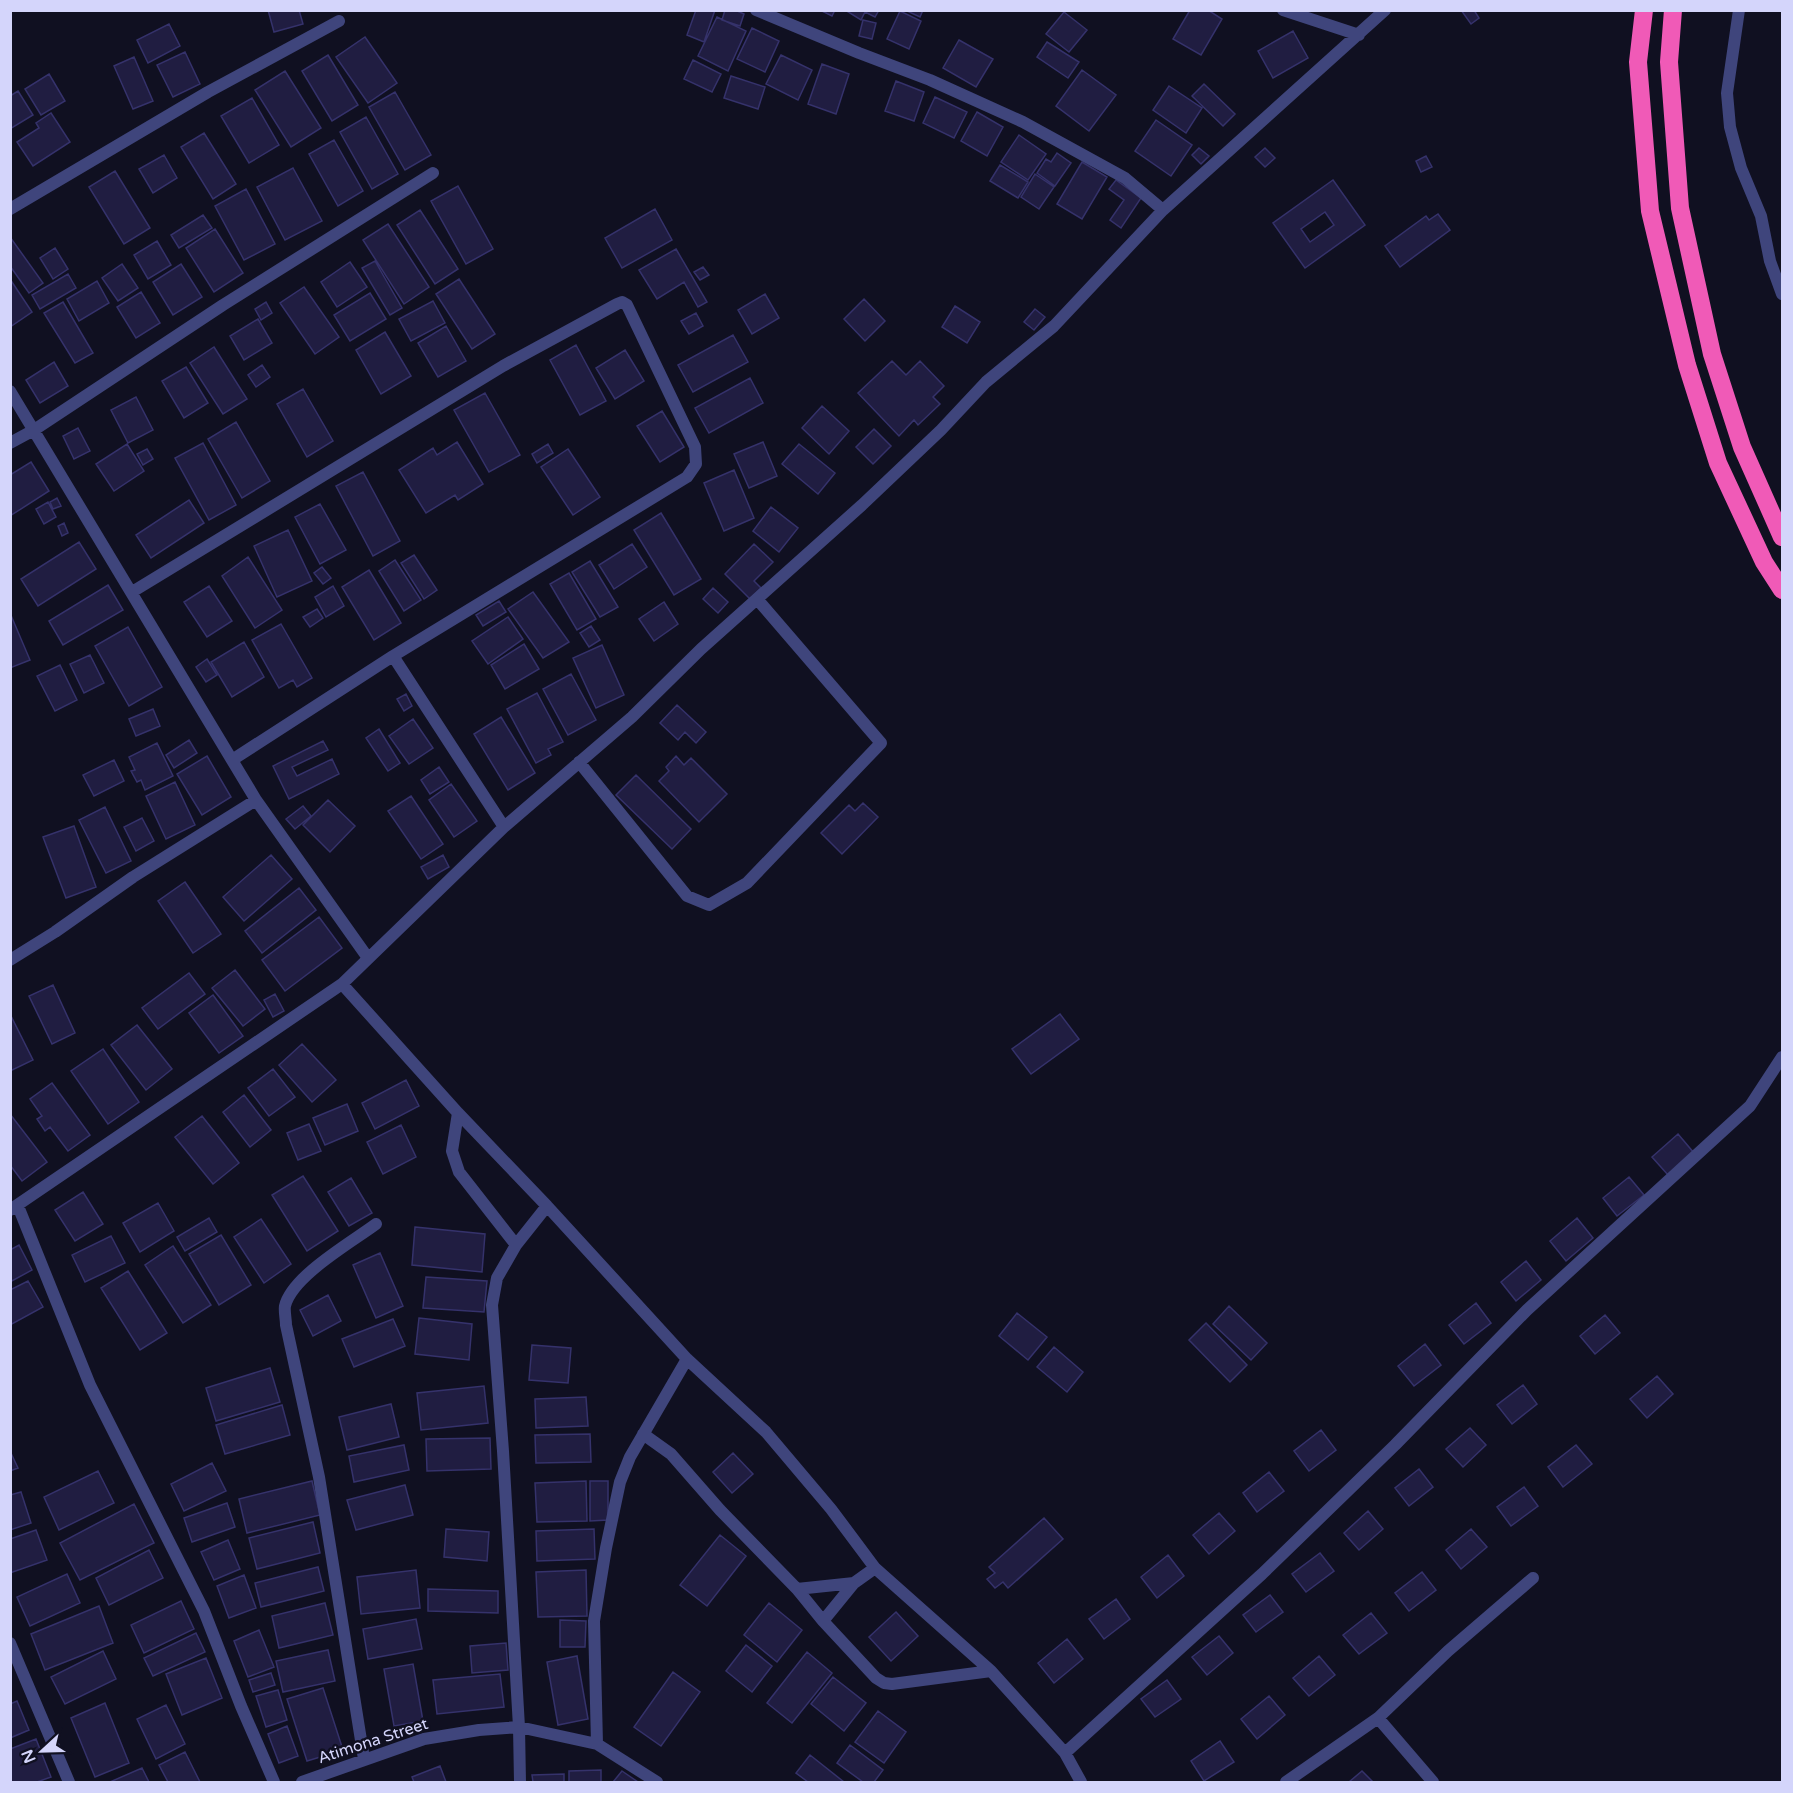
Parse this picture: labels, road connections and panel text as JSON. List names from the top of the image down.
{
  "streets": {
    "street": ["Atimona Street"]
  },
  "north": "left"
}
